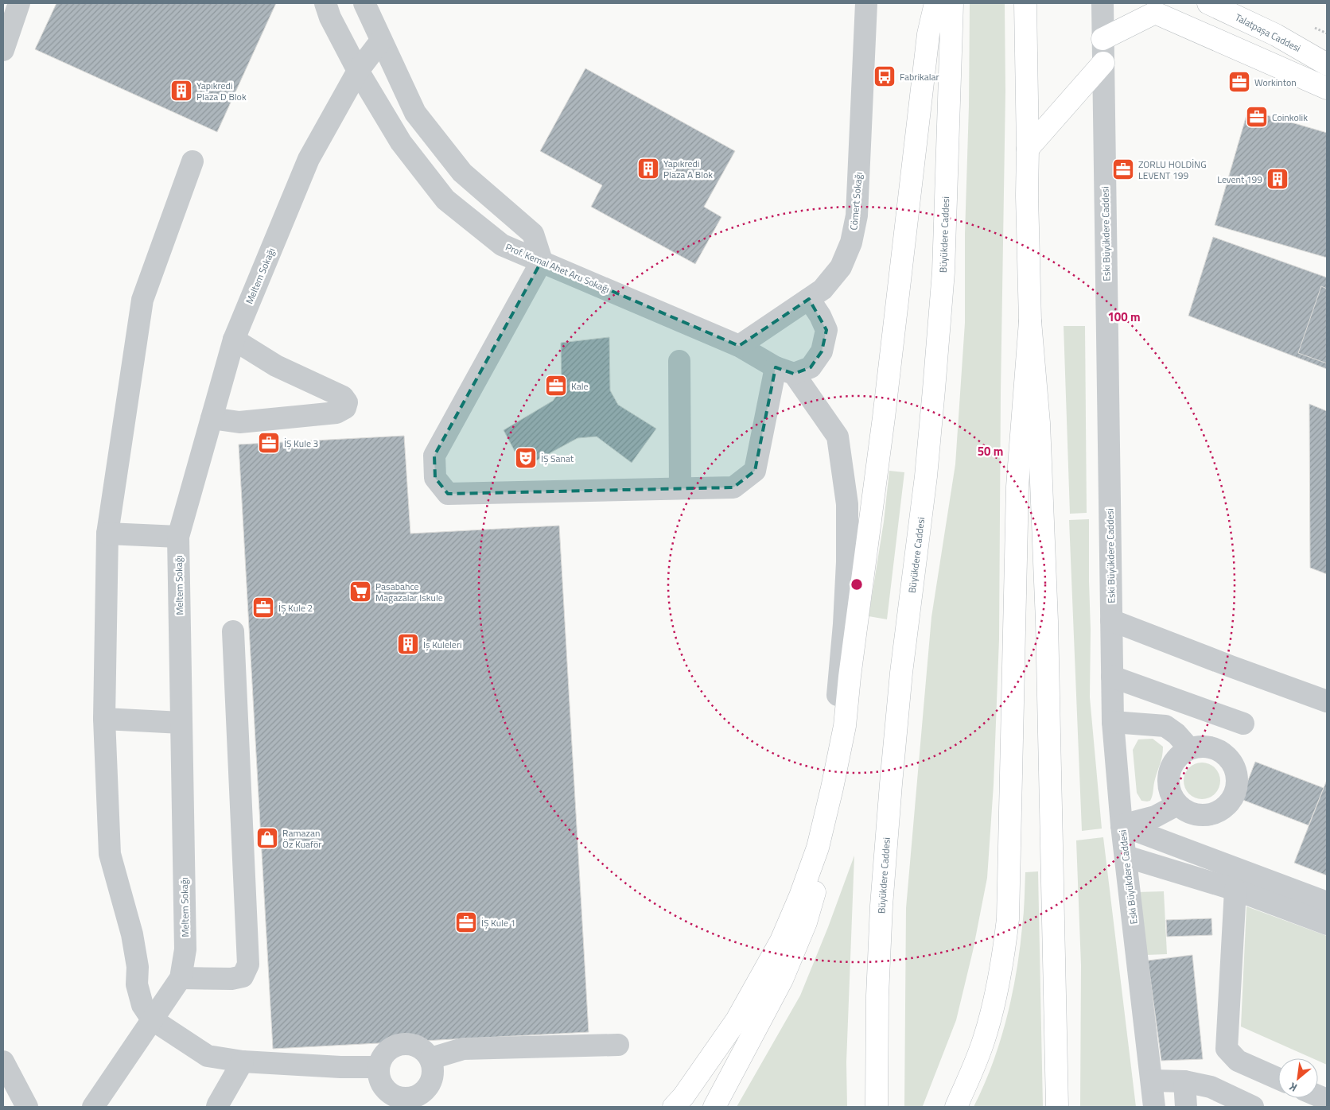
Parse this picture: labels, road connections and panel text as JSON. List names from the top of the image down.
{
  "streets": {
    "main road": ["Talatpaşa Caddesi", "Büyükdere Caddesi"],
    "street": [
      "Cömert Sokağı",
      "Eski Büyükdere Caddesi",
      "Prof. Kemal Ahet Aru Sokağı",
      "Meltem Sokağı"
    ]
  },
  "crossings": [
    ["Cömert Sokağı", "Prof. Kemal Ahet Aru Sokağı"],
    ["Prof. Kemal Ahet Aru Sokağı", "Meltem Sokağı"]
  ],
  "places": {
    "bus stop": ["Fabrikalar"],
    "office": [
      "Workinton",
      "Coinkolik",
      "ZORLU HOLDİNG LEVENT 199",
      "Kale",
      "İŞ Kule 3",
      "İŞ Kule 2",
      "İŞ Kule 1"
    ],
    "building": [
      "Yapıkredi Plaza D Blok",
      "Yapıkredi Plaza A Blok",
      "Levent 199",
      "İş Kuleleri"
    ],
    "theatre": ["İŞ Sanat"],
    "supermarket": ["Pasabahce Magazalar Iskule"],
    "shop": ["Ramazan Öz Kuaför"]
  },
  "north": "bottom left",
  "rings": ["100 m", "50 m"]
}
